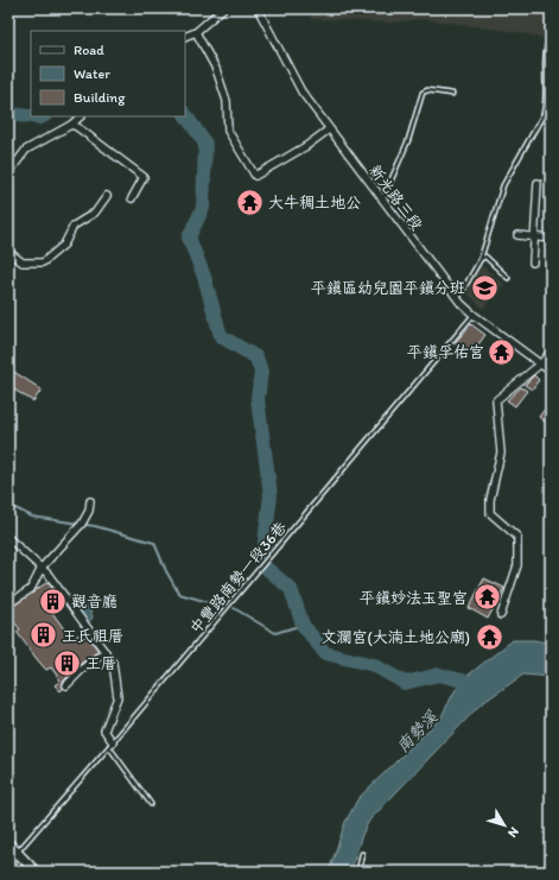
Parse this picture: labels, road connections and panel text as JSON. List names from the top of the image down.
{
  "streets": {
    "street": ["新光路三段"],
    "lane": ["中豐路南勢一段36巷"]
  },
  "crossings": [
    ["新光路三段", "中豐路南勢一段36巷"]
  ],
  "water": ["南勢溪"],
  "places": {
    "temple": [
      "大牛稠土地公",
      "平鎮孚佑宮",
      "平鎮妙法玉聖宮",
      "文瀾宮(大湳土地公廟)"
    ],
    "school or university": ["平鎮區幼兒園平鎮分班"],
    "building": ["觀音廳", "王氏祖厝", "王厝"]
  },
  "legend": ["Road", "Water", "Building"],
  "north": "bottom right"
}
